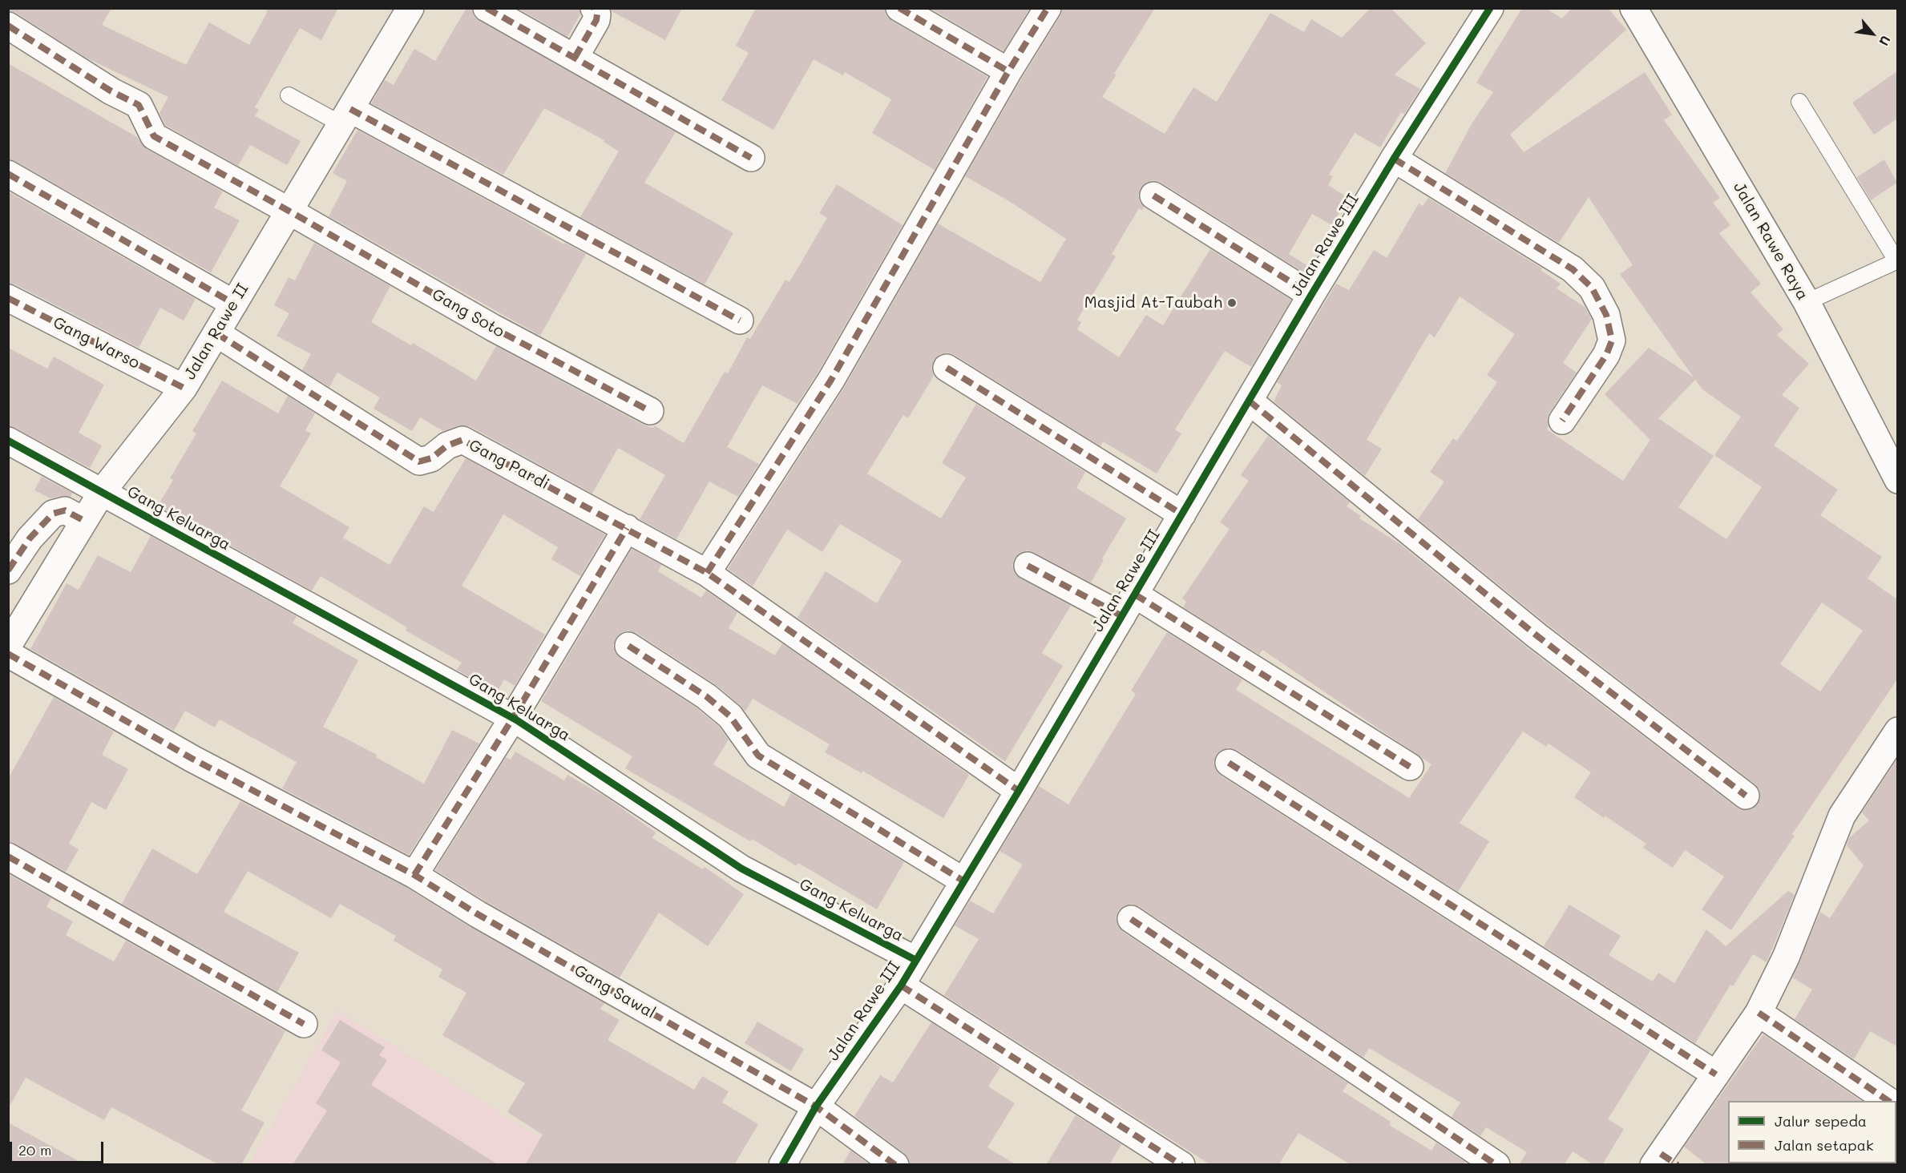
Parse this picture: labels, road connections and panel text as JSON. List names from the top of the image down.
{
  "streets": {
    "street": [
      "Jalan Rawe Raya",
      "Jalan Rawe III",
      "Gang Soto",
      "Jalan Rawe II",
      "Gang Warso",
      "Gang Pardi",
      "Gang Keluarga",
      "Gang Sawal"
    ]
  },
  "crossings": [
    ["Jalan Rawe III", "Gang Pardi"],
    ["Jalan Rawe III", "Gang Keluarga"],
    ["Jalan Rawe III", "Gang Sawal"],
    ["Gang Soto", "Jalan Rawe II"],
    ["Jalan Rawe II", "Gang Warso"],
    ["Jalan Rawe II", "Gang Pardi"],
    ["Jalan Rawe II", "Gang Keluarga"]
  ],
  "places": ["Masjid At-Taubah"],
  "legend": ["Jalur sepeda", "Jalan setapak"],
  "scale_bar": "20 m",
  "north": "bottom right"
}
